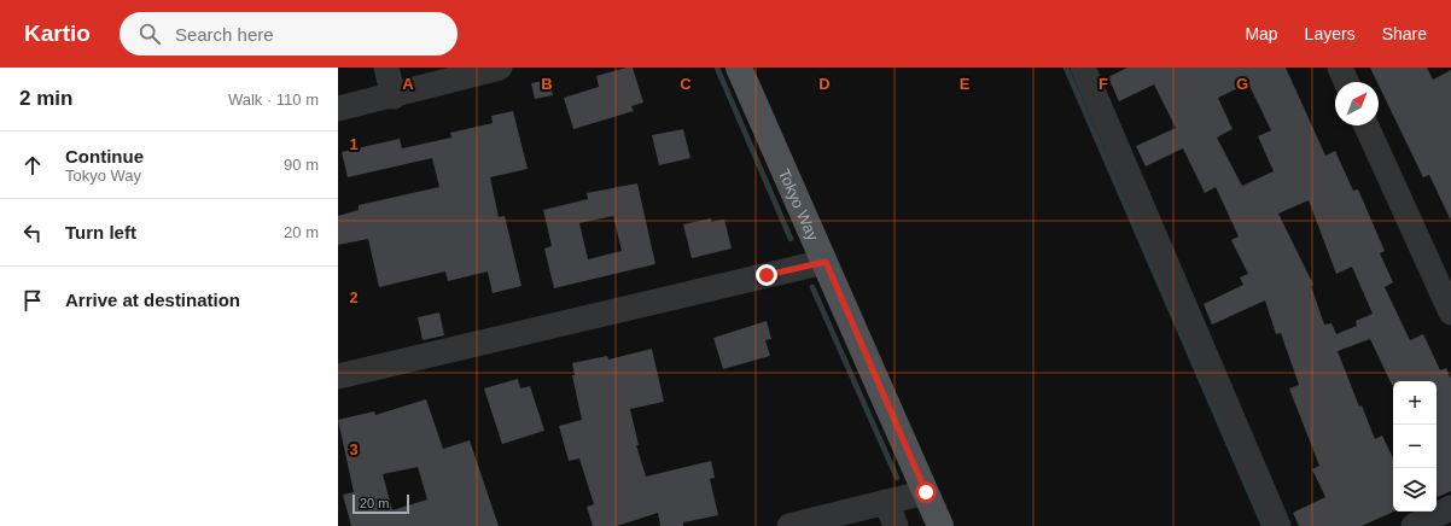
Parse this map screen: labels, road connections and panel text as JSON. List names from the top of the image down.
{
  "streets": {
    "main road": ["Tokyo Way"]
  },
  "scale_bar": "20 m",
  "north": "top right",
  "page": {
    "header": "Kartio",
    "search": "Search here",
    "nav": ["Map", "Layers", "Share"],
    "heading": ["2 min", "Walk · 110 m"],
    "list": [
      ["Continue", "Tokyo Way", "90 m"],
      ["Turn left", "20 m"],
      "Arrive at destination"
    ],
    "map_buttons": ["+", "−"],
    "scale": "20 m"
  },
  "grid": {
    "columns": [
      "A",
      "B",
      "C",
      "D",
      "E",
      "F",
      "G"
    ],
    "rows": ["1", "2", "3"]
  }
}
